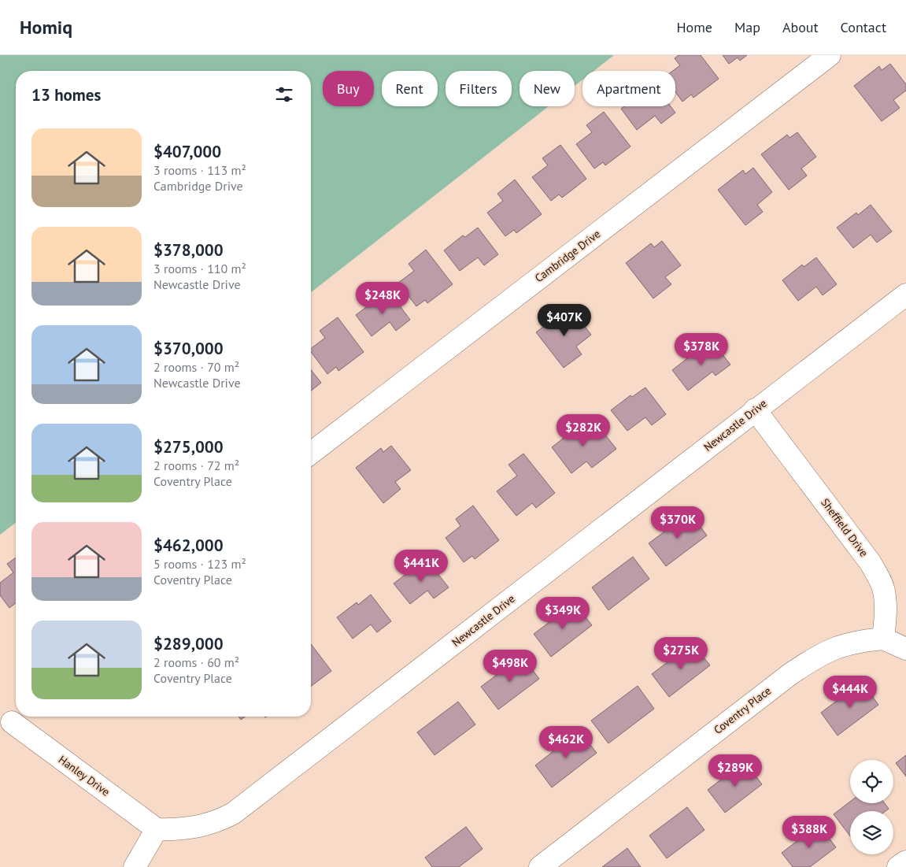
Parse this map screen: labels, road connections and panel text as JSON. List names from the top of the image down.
{
  "streets": {
    "street": [
      "Cambridge Drive",
      "Newcastle Drive",
      "Sheffield Drive",
      "Coventry Place",
      "Hanley Drive"
    ]
  },
  "crossings": [
    ["Newcastle Drive", "Sheffield Drive"],
    ["Newcastle Drive", "Hanley Drive"],
    ["Sheffield Drive", "Coventry Place"]
  ],
  "page": {
    "header": "Homiq",
    "nav": [
      "Home",
      "Map",
      "About",
      "Contact"
    ],
    "chip": [
      "Buy",
      "Rent",
      "Filters",
      "New",
      "Apartment"
    ],
    "heading": "13 homes",
    "list": [
      {
        "name": "$407,000",
        "note": "3 rooms · 113 m² · Cambridge Drive"
      },
      {
        "name": "$378,000",
        "note": "3 rooms · 110 m² · Newcastle Drive"
      },
      {
        "name": "$370,000",
        "note": "2 rooms · 70 m² · Newcastle Drive"
      },
      {
        "name": "$275,000",
        "note": "2 rooms · 72 m² · Coventry Place"
      },
      {
        "name": "$462,000",
        "note": "5 rooms · 123 m² · Coventry Place"
      },
      {
        "name": "$289,000",
        "note": "2 rooms · 60 m² · Coventry Place"
      }
    ],
    "price": [
      "$248K",
      "$407K",
      "$378K",
      "$282K",
      "$370K",
      "$441K",
      "$349K",
      "$275K",
      "$498K",
      "$444K",
      "$462K",
      "$289K",
      "$388K"
    ]
  }
}
